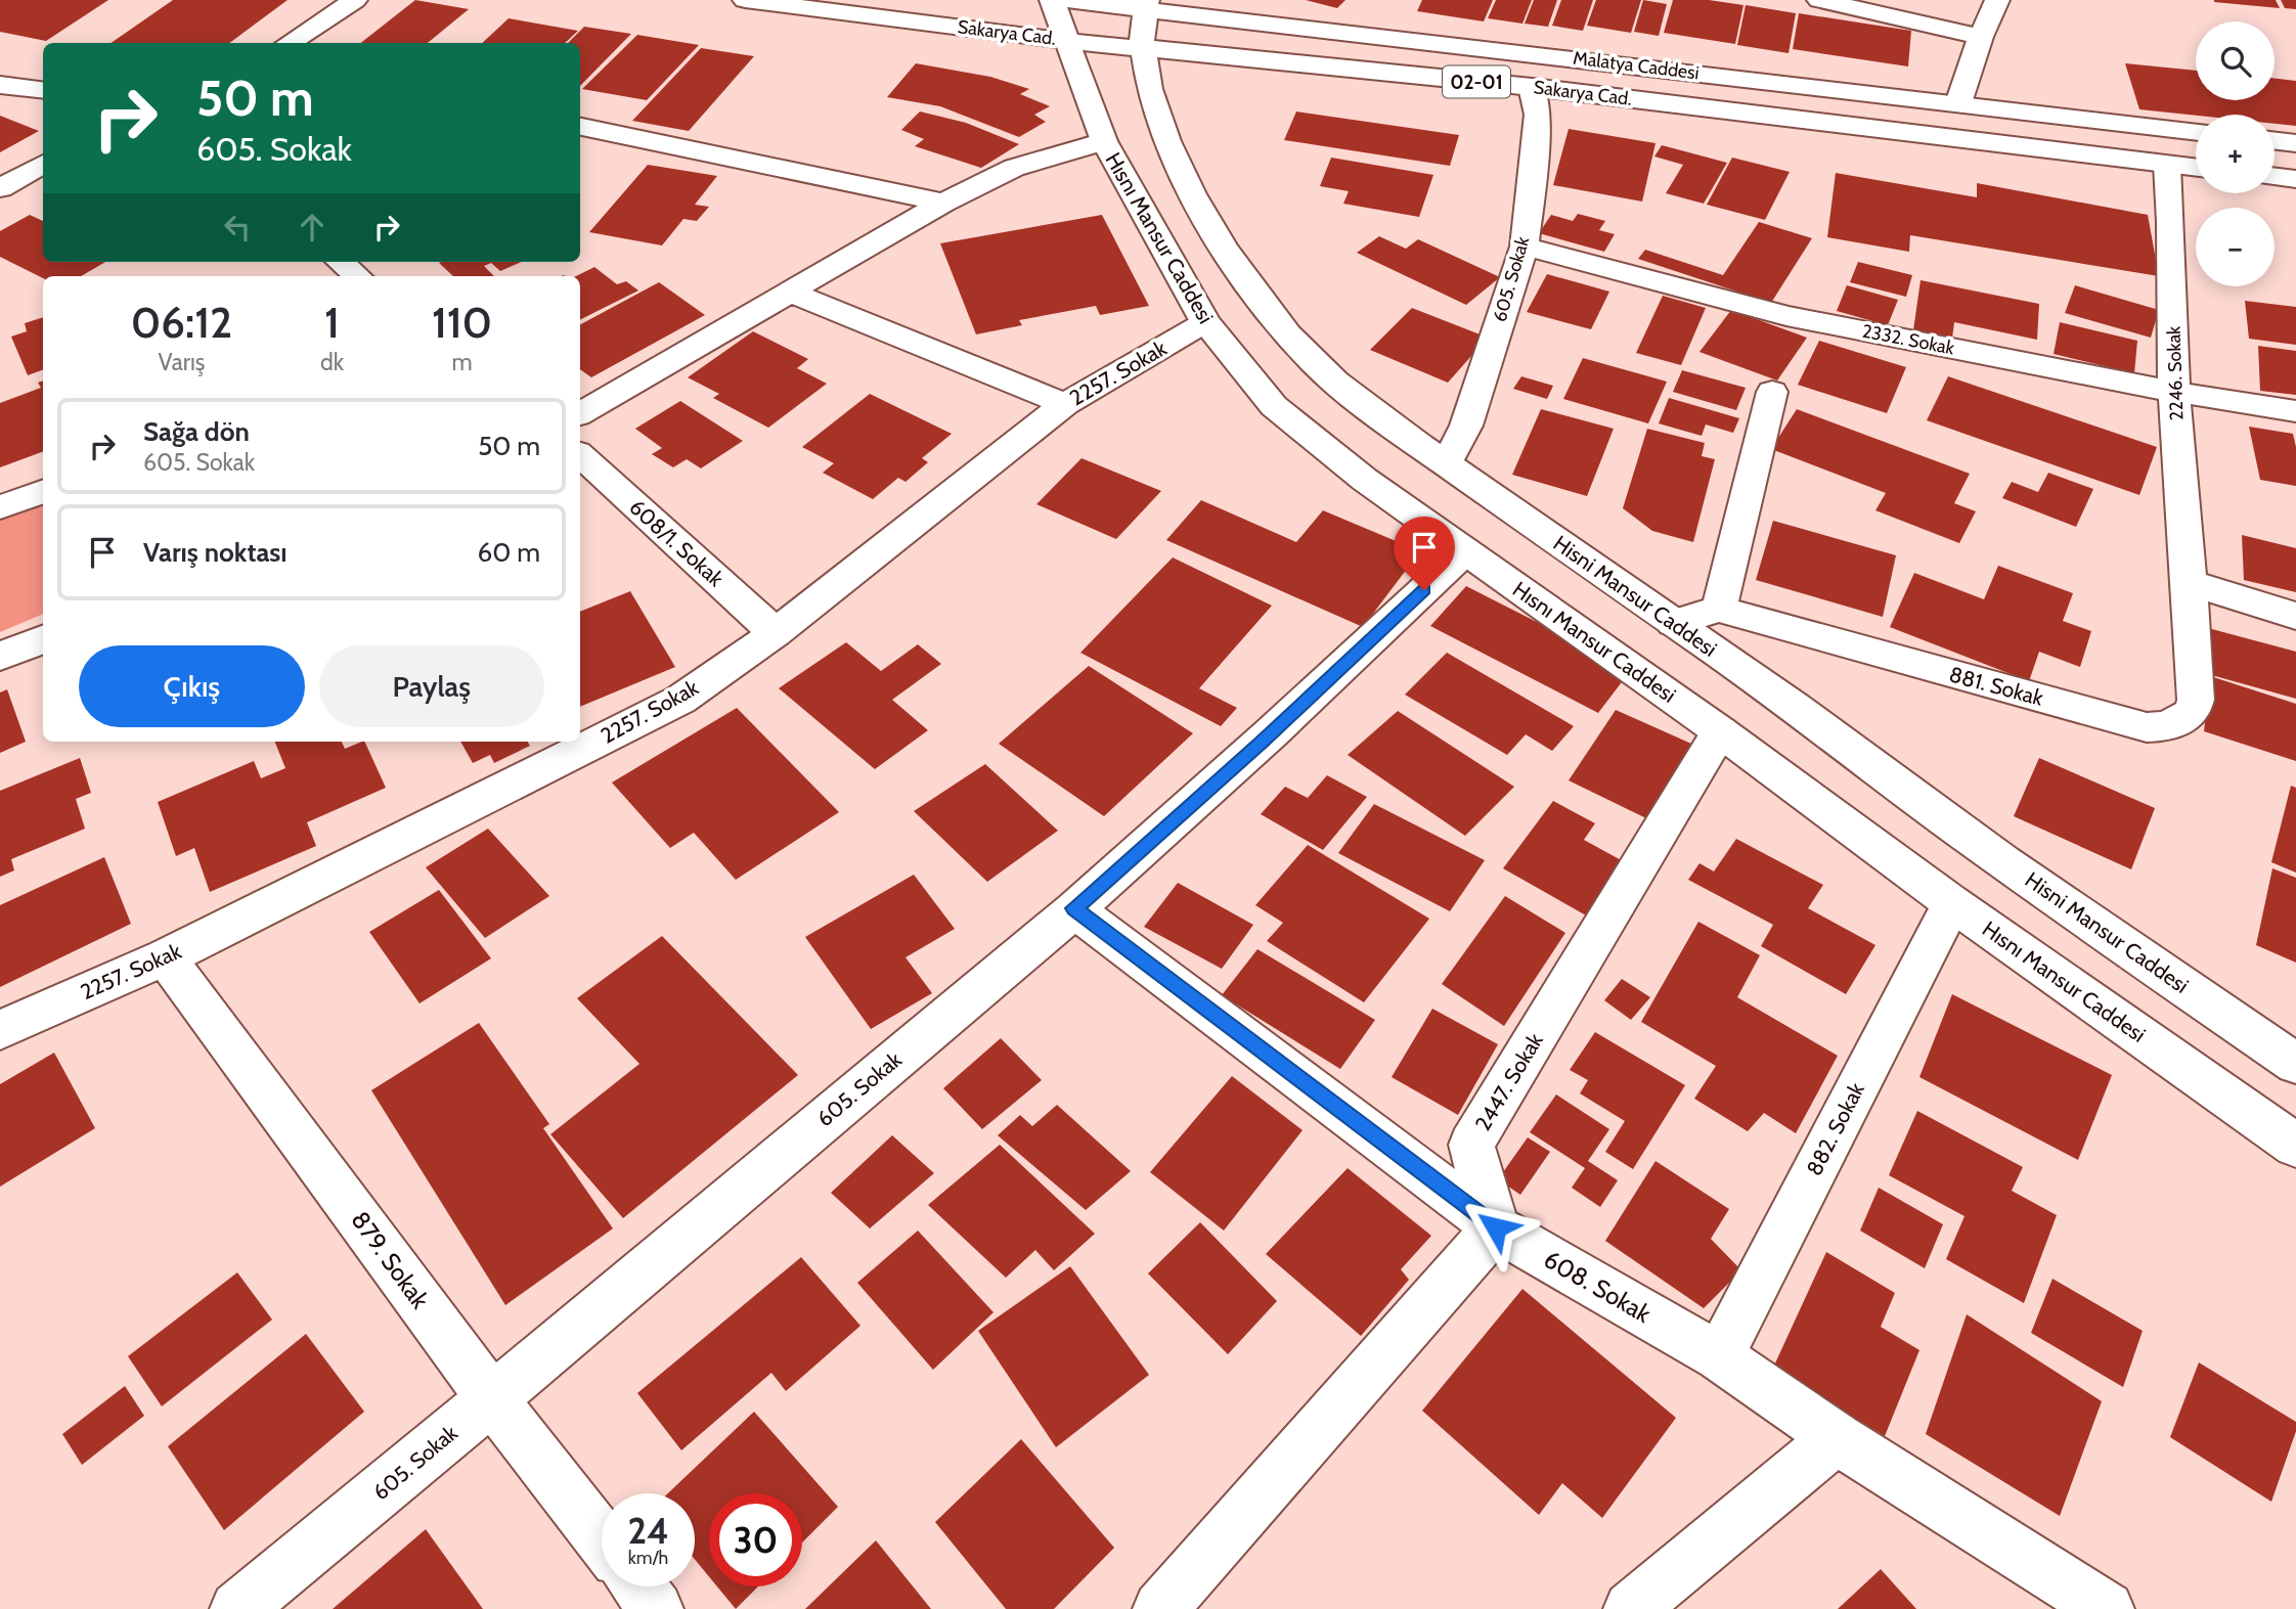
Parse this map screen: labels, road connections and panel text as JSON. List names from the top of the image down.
{
  "streets": {
    "street": [
      "Sakarya Cad.",
      "Malatya Caddesi",
      "02-01",
      "Hısnı Mansur Caddesi",
      "605. Sokak",
      "2332. Sokak",
      "2257. Sokak",
      "2246. Sokak",
      "608/1. Sokak",
      "Hisni Mansur Caddesi",
      "881. Sokak",
      "2447. Sokak",
      "882. Sokak",
      "879. Sokak",
      "608. Sokak"
    ]
  },
  "crossings": [
    ["Sakarya Cad.", "Hısnı Mansur Caddesi"],
    ["Sakarya Cad.", "605. Sokak"],
    ["Sakarya Cad.", "2246. Sokak"],
    ["Sakarya Cad.", "Hisni Mansur Caddesi"],
    ["Malatya Caddesi", "Hisni Mansur Caddesi"],
    ["Hısnı Mansur Caddesi", "605. Sokak"],
    ["Hısnı Mansur Caddesi", "2257. Sokak"],
    ["Hısnı Mansur Caddesi", "2447. Sokak"],
    ["Hısnı Mansur Caddesi", "882. Sokak"],
    ["605. Sokak", "2332. Sokak"],
    ["605. Sokak", "Hisni Mansur Caddesi"],
    ["605. Sokak", "879. Sokak"],
    ["605. Sokak", "608. Sokak"],
    ["2332. Sokak", "2246. Sokak"],
    ["2257. Sokak", "608/1. Sokak"],
    ["2257. Sokak", "879. Sokak"],
    ["2246. Sokak", "881. Sokak"],
    ["2447. Sokak", "608. Sokak"],
    ["882. Sokak", "608. Sokak"]
  ],
  "page": {
    "map_buttons": ["+", "−"],
    "turn": ["50 m", "605. Sokak"],
    "eta": [
      "06:12",
      "Varış",
      "1",
      "dk",
      "110",
      "m"
    ],
    "list": [
      {
        "name": "Sağa dön",
        "note": "605. Sokak",
        "value": "50 m"
      },
      {
        "name": "Varış noktası",
        "value": "60 m"
      }
    ],
    "buttons": ["Çıkış", "Paylaş"],
    "speed": "24 km/h",
    "limit": "30"
  }
}
